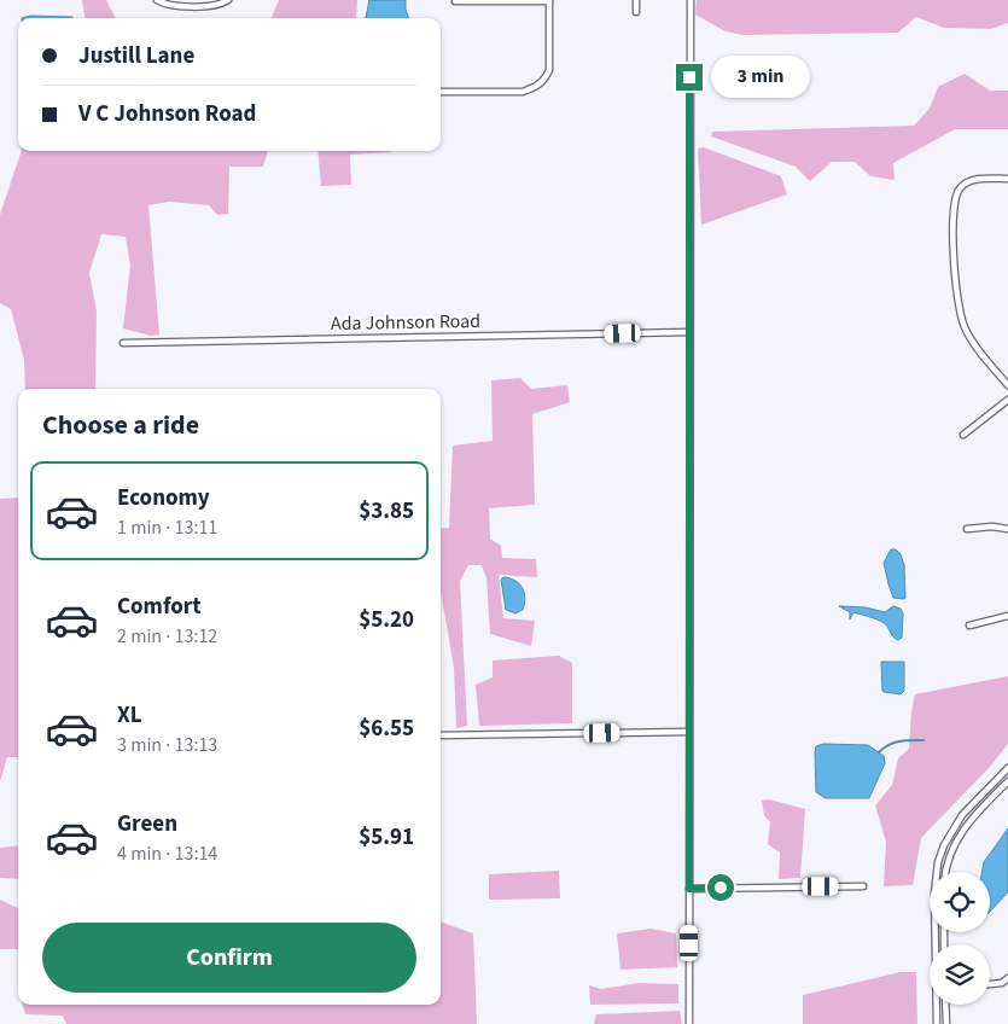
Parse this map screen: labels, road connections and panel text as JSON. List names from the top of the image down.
{
  "streets": {
    "street": ["Ada Johnson Road"]
  },
  "page": {
    "banner": ["Justill Lane", "V C Johnson Road"],
    "bubble": "3 min",
    "heading": "Choose a ride",
    "list": [
      {
        "name": "Economy",
        "note": "1 min · 13:11",
        "value": "$3.85"
      },
      {
        "name": "Comfort",
        "note": "2 min · 13:12",
        "value": "$5.20"
      },
      {
        "name": "XL",
        "note": "3 min · 13:13",
        "value": "$6.55"
      },
      {
        "name": "Green",
        "note": "4 min · 13:14",
        "value": "$5.91"
      }
    ],
    "buttons": "Confirm"
  }
}
